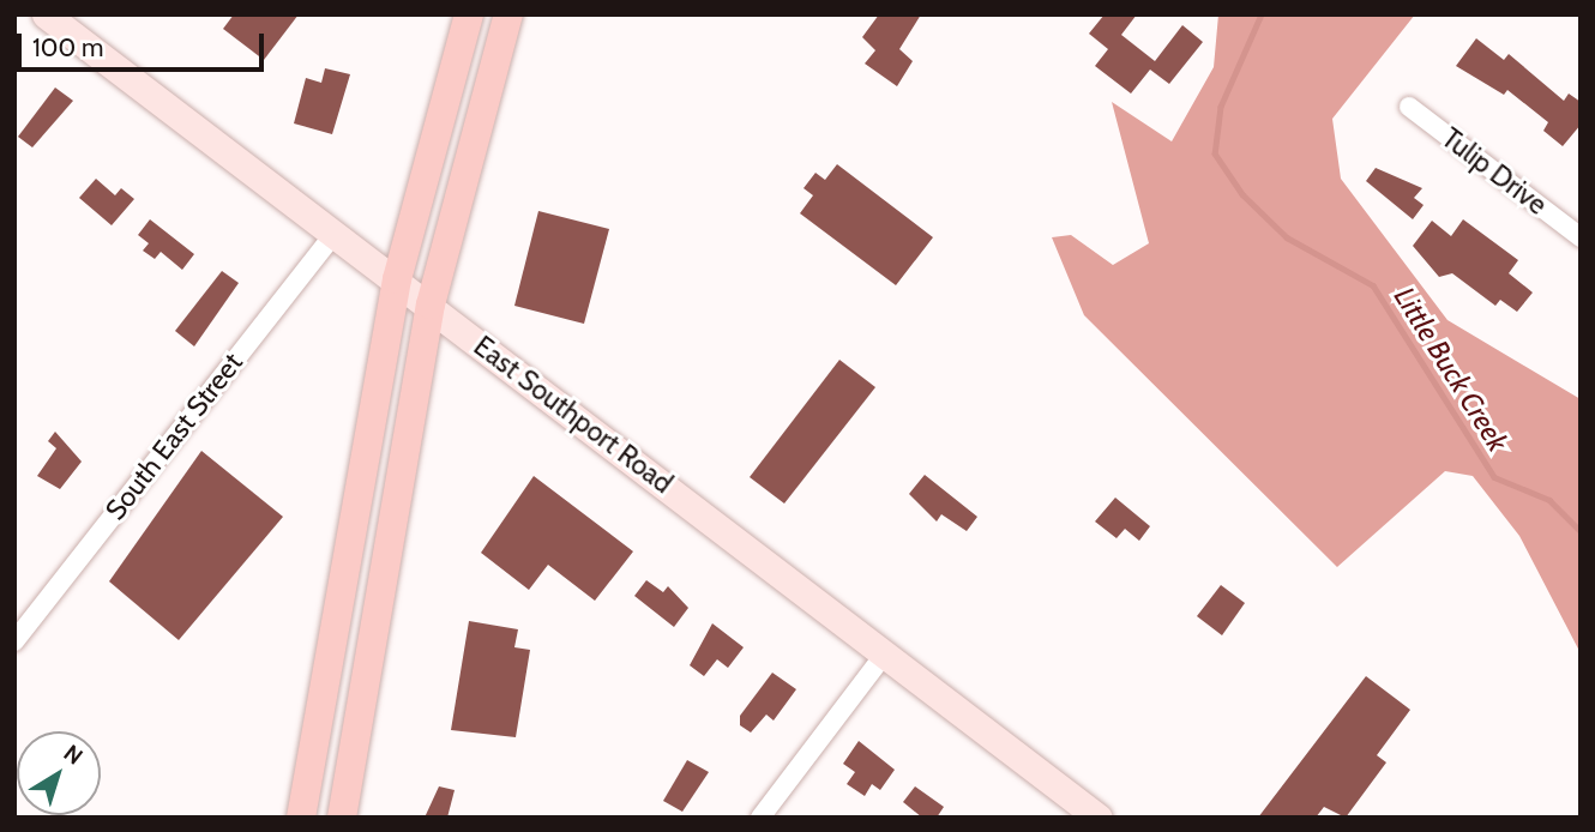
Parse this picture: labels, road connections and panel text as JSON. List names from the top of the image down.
{
  "streets": {
    "main road": ["East Southport Road"],
    "street": ["Tulip Drive", "South East Street"]
  },
  "crossings": [
    ["East Southport Road", "South East Street"]
  ],
  "water": ["Little Buck Creek"],
  "scale_bar": "100 m",
  "north": "top right"
}
